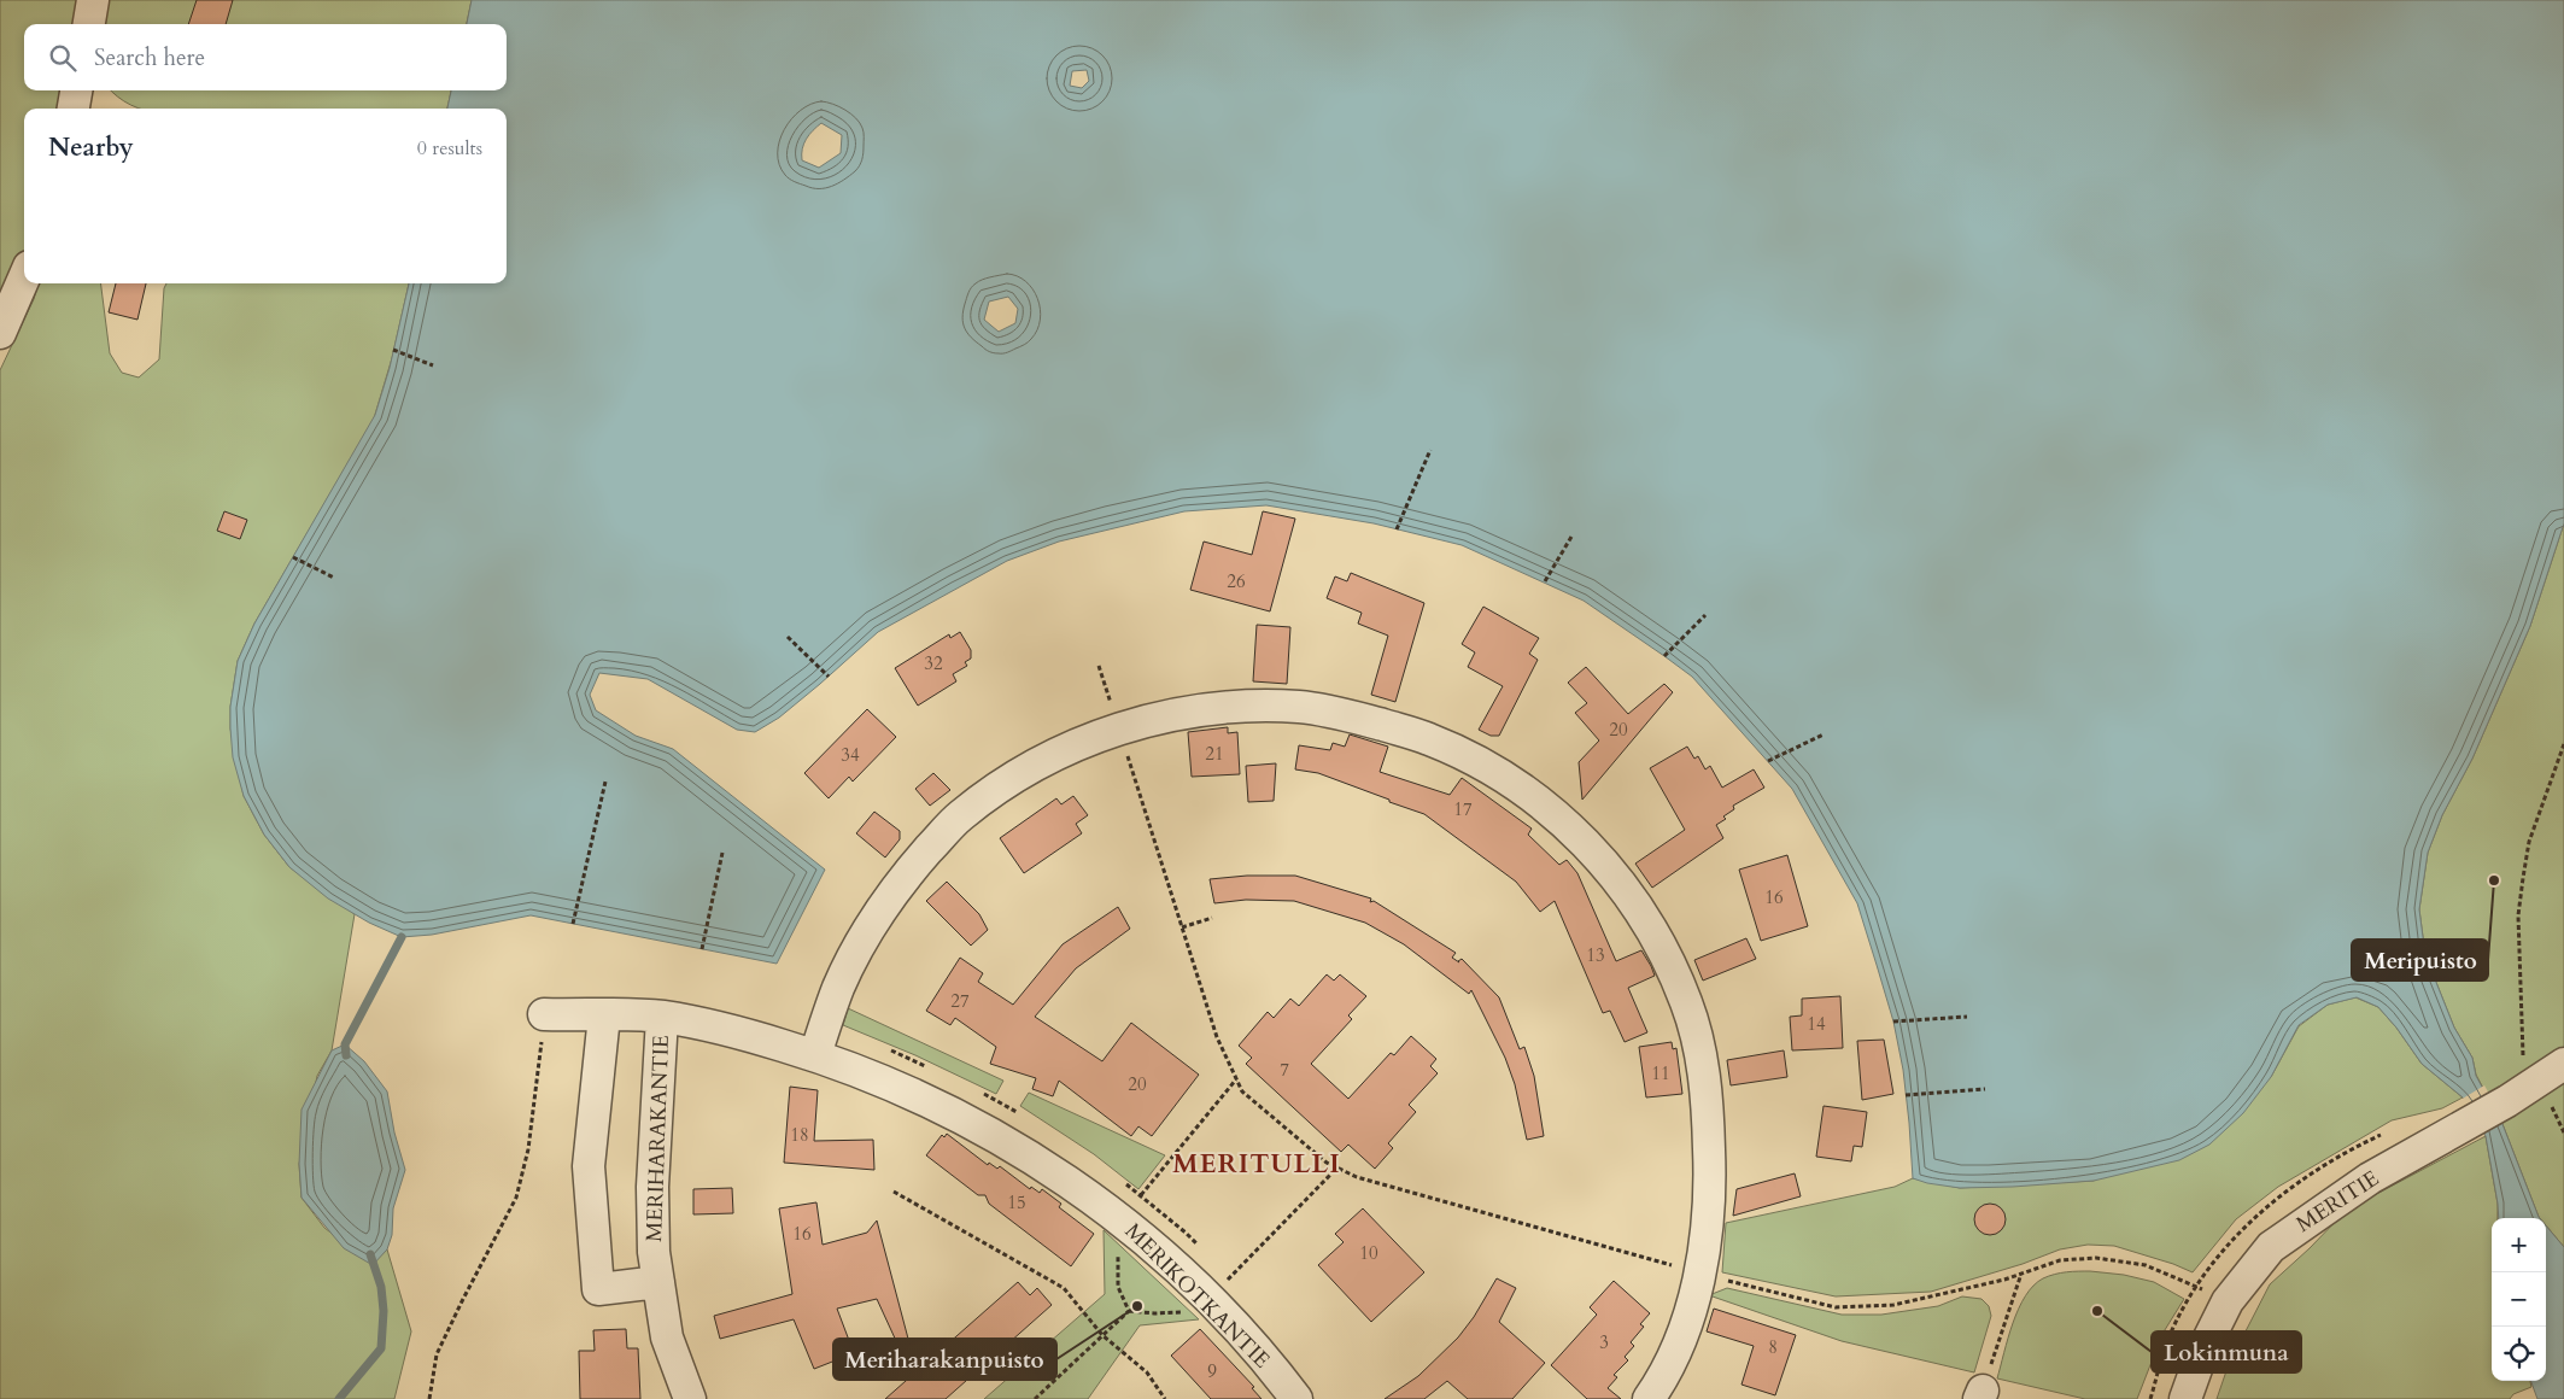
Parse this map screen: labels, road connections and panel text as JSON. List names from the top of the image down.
{
  "streets": {
    "street": ["MERIHARAKANTIE", "MERITIE", "MERIKOTKANTIE"]
  },
  "crossings": [
    ["MERIHARAKANTIE", "MERIKOTKANTIE"]
  ],
  "districts": ["MERITULLI"],
  "places": ["Meripuisto", "Meriharakanpuisto", "Lokinmuna"],
  "house_numbers": [
    "26",
    "32",
    "20",
    "21",
    "34",
    "17",
    "16",
    "13",
    "27",
    "14",
    "7",
    "11",
    "20",
    "18",
    "15",
    "16",
    "10",
    "3",
    "8",
    "9"
  ],
  "page": {
    "search": "Search here",
    "heading": ["Nearby", "0 results"],
    "map_buttons": ["+", "−"]
  }
}
